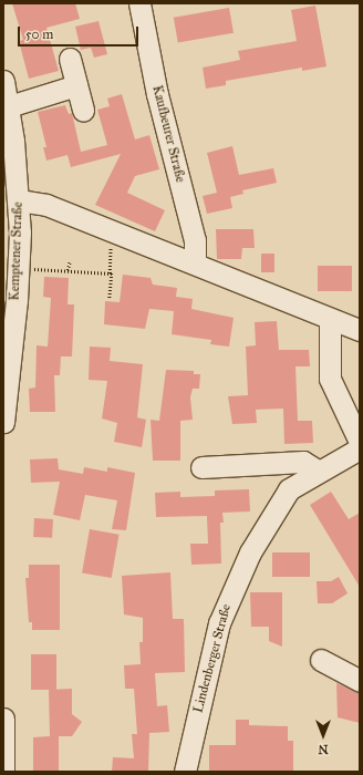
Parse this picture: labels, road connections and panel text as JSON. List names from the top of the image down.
{
  "streets": {
    "street": ["Kaufbeurer Straße", "Kemptener Straße", "Lindenberger Straße"]
  },
  "scale_bar": "50 m",
  "north": "bottom"
}
